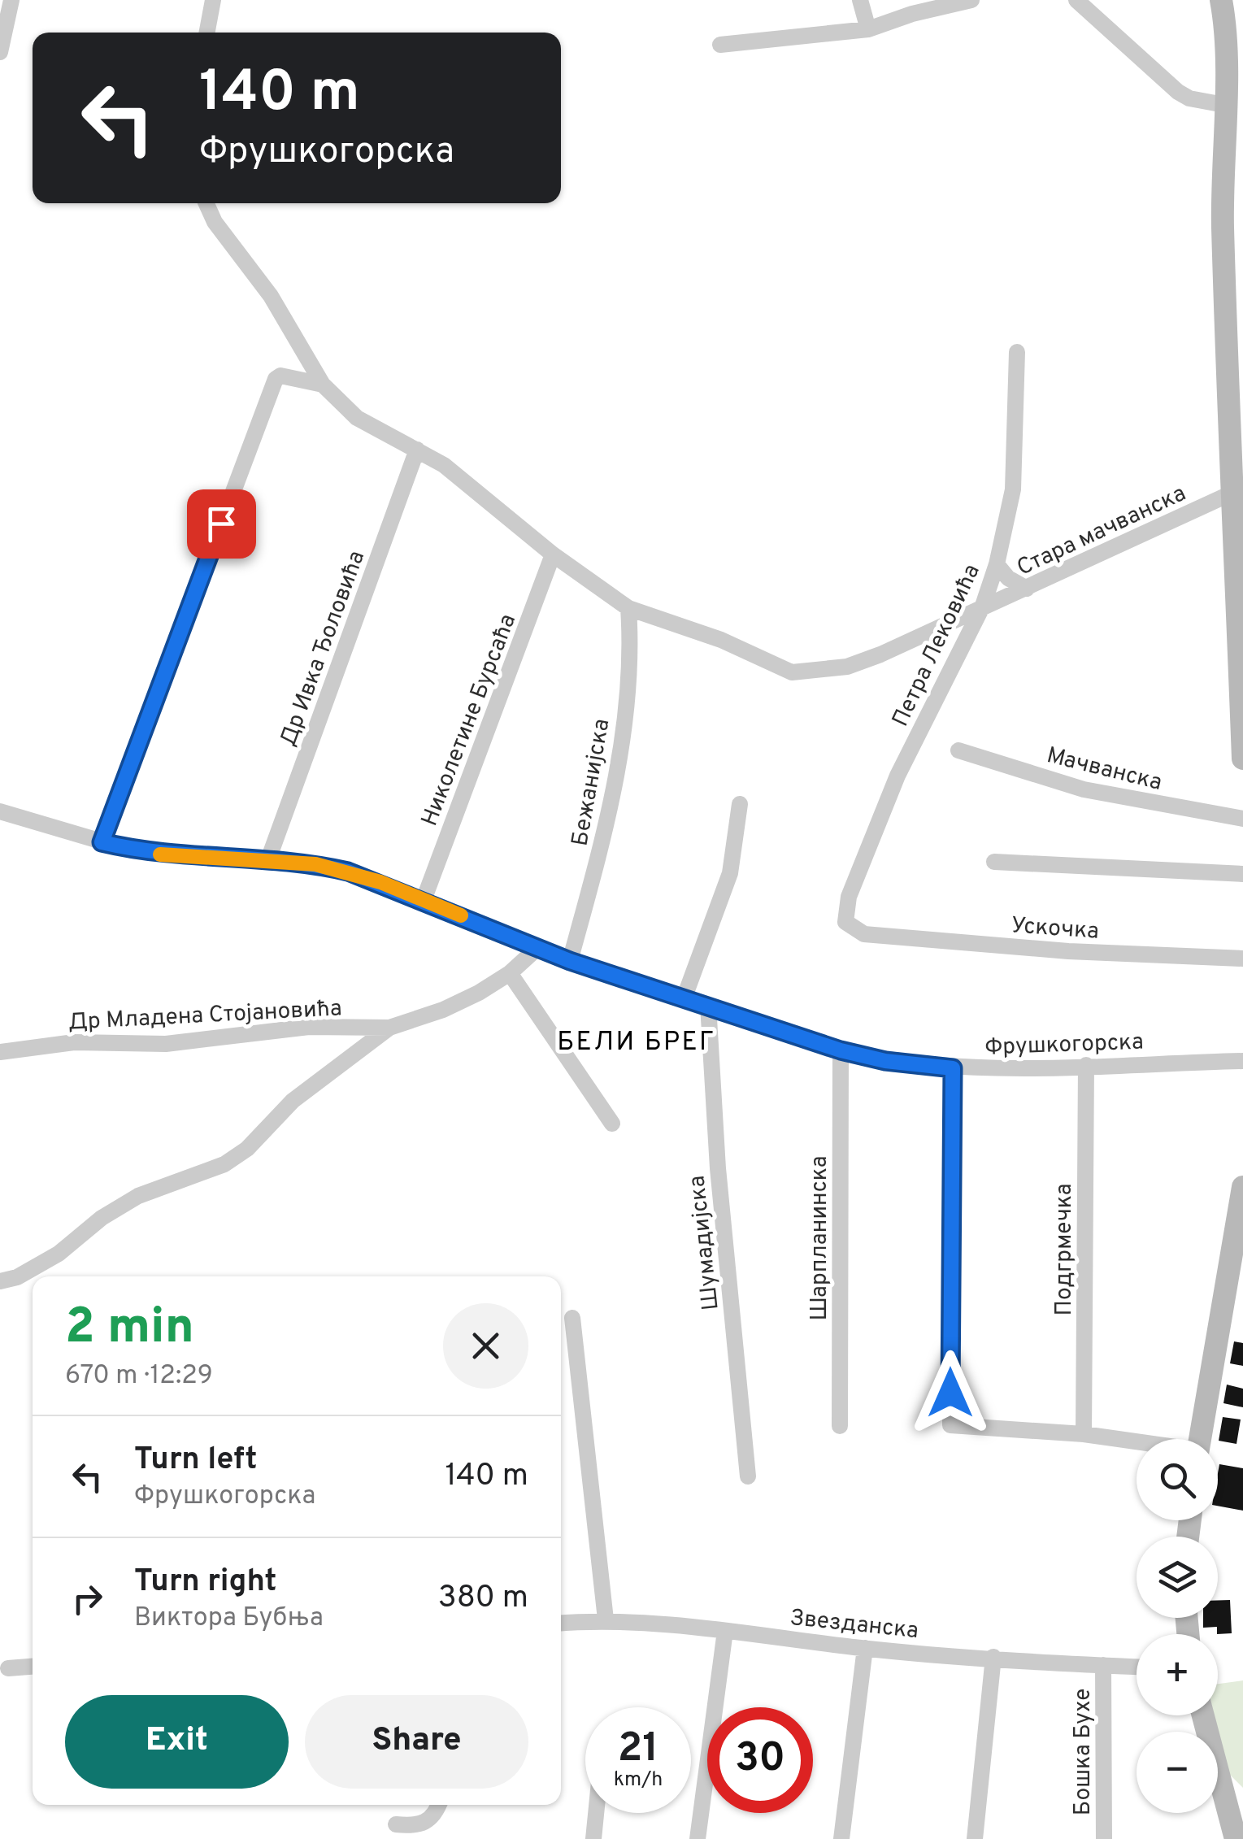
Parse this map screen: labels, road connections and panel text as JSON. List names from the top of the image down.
{
  "streets": {
    "street": [
      "Стара мачванска",
      "Петра Лековића",
      "Др Ивка Ђоловића",
      "Николетине Бурсаћа",
      "Мачванска",
      "Бежанијска",
      "Ускочка",
      "Др Младена Стојановића",
      "Фрушкогорска",
      "Шарпланинска",
      "Шумадијска",
      "Подгрмечка",
      "Звезданска",
      "Бошка Бухе"
    ]
  },
  "crossings": [
    ["Стара мачванска", "Петра Лековића"],
    ["Стара мачванска", "Др Ивка Ђоловића"],
    ["Стара мачванска", "Николетине Бурсаћа"],
    ["Стара мачванска", "Бежанијска"],
    ["Петра Лековића", "Ускочка"],
    ["Др Ивка Ђоловића", "Фрушкогорска"],
    ["Николетине Бурсаћа", "Фрушкогорска"],
    ["Бежанијска", "Фрушкогорска"],
    ["Др Младена Стојановића", "Фрушкогорска"],
    ["Фрушкогорска", "Шарпланинска"],
    ["Фрушкогорска", "Шумадијска"],
    ["Фрушкогорска", "Подгрмечка"],
    ["Звезданска", "Бошка Бухе"]
  ],
  "districts": ["БЕЛИ БРЕГ"],
  "page": {
    "turn": ["140 m", "Фрушкогорска"],
    "heading": ["2 min", "670 m · 12:29"],
    "list": [
      {
        "name": "Turn left",
        "note": "Фрушкогорска",
        "value": "140 m"
      },
      {
        "name": "Turn right",
        "note": "Виктора Бубња",
        "value": "380 m"
      }
    ],
    "map_buttons": ["+", "−"],
    "buttons": ["Exit", "Share"],
    "speed": "21 km/h",
    "limit": "30"
  }
}
